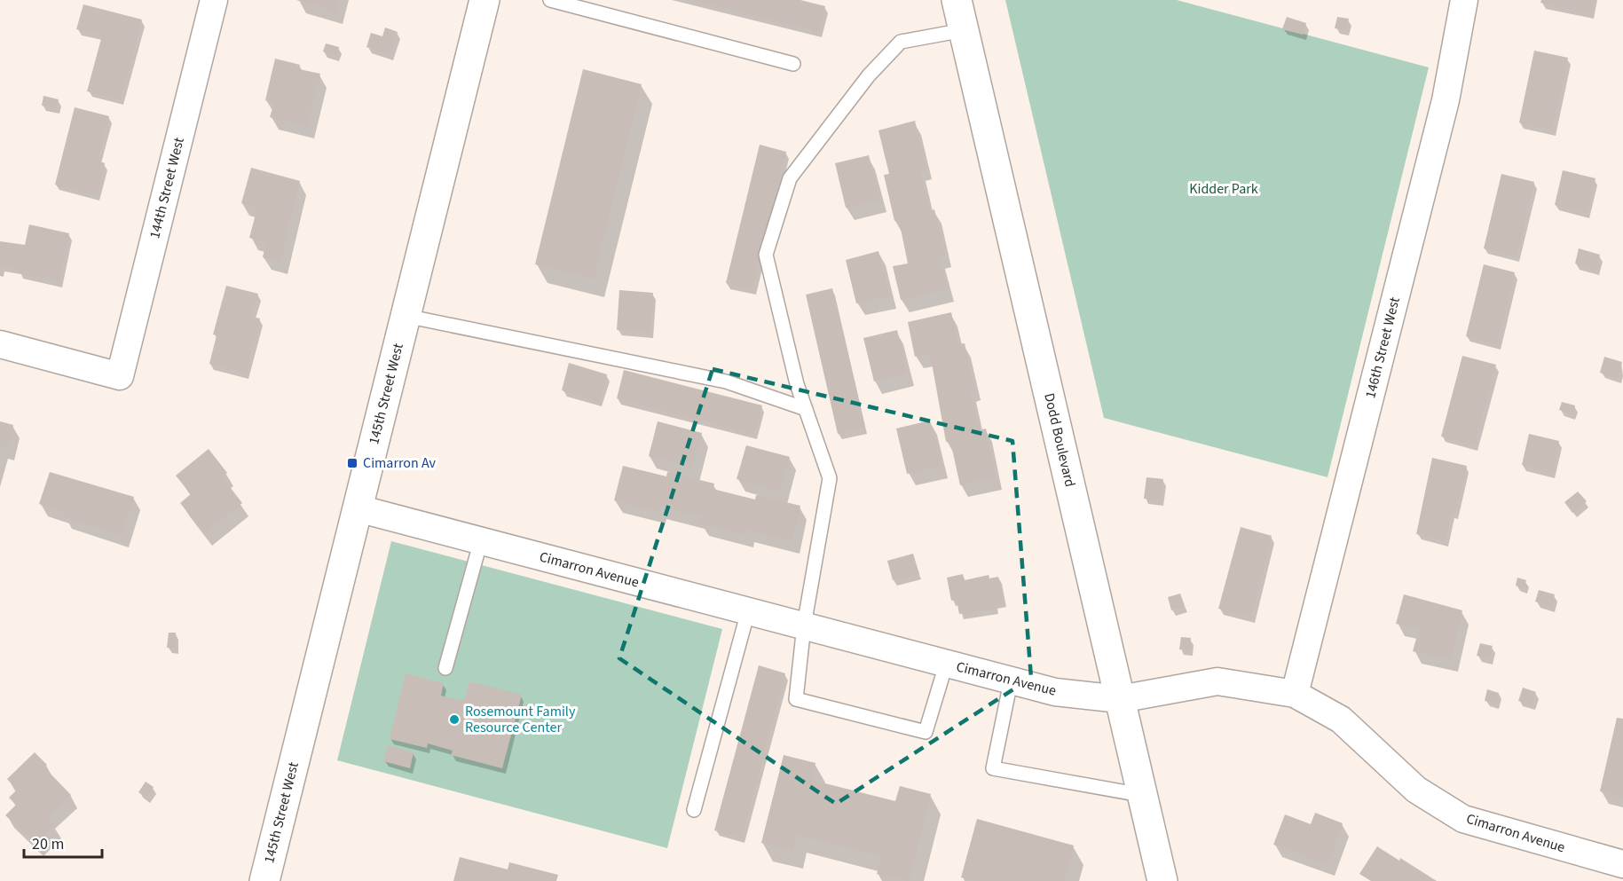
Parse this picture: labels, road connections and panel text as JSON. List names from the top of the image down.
{
  "streets": {
    "street": [
      "144th Street West",
      "146th Street West",
      "145th Street West",
      "Dodd Boulevard",
      "Cimarron Avenue"
    ]
  },
  "crossings": [
    ["146th Street West", "Cimarron Avenue"],
    ["145th Street West", "Cimarron Avenue"],
    ["Dodd Boulevard", "Cimarron Avenue"]
  ],
  "parks": ["Kidder Park"],
  "places": {
    "transit": ["Cimarron Av"],
    "other": ["Rosemount Family Resource Center"]
  },
  "scale_bar": "20 m"
}
